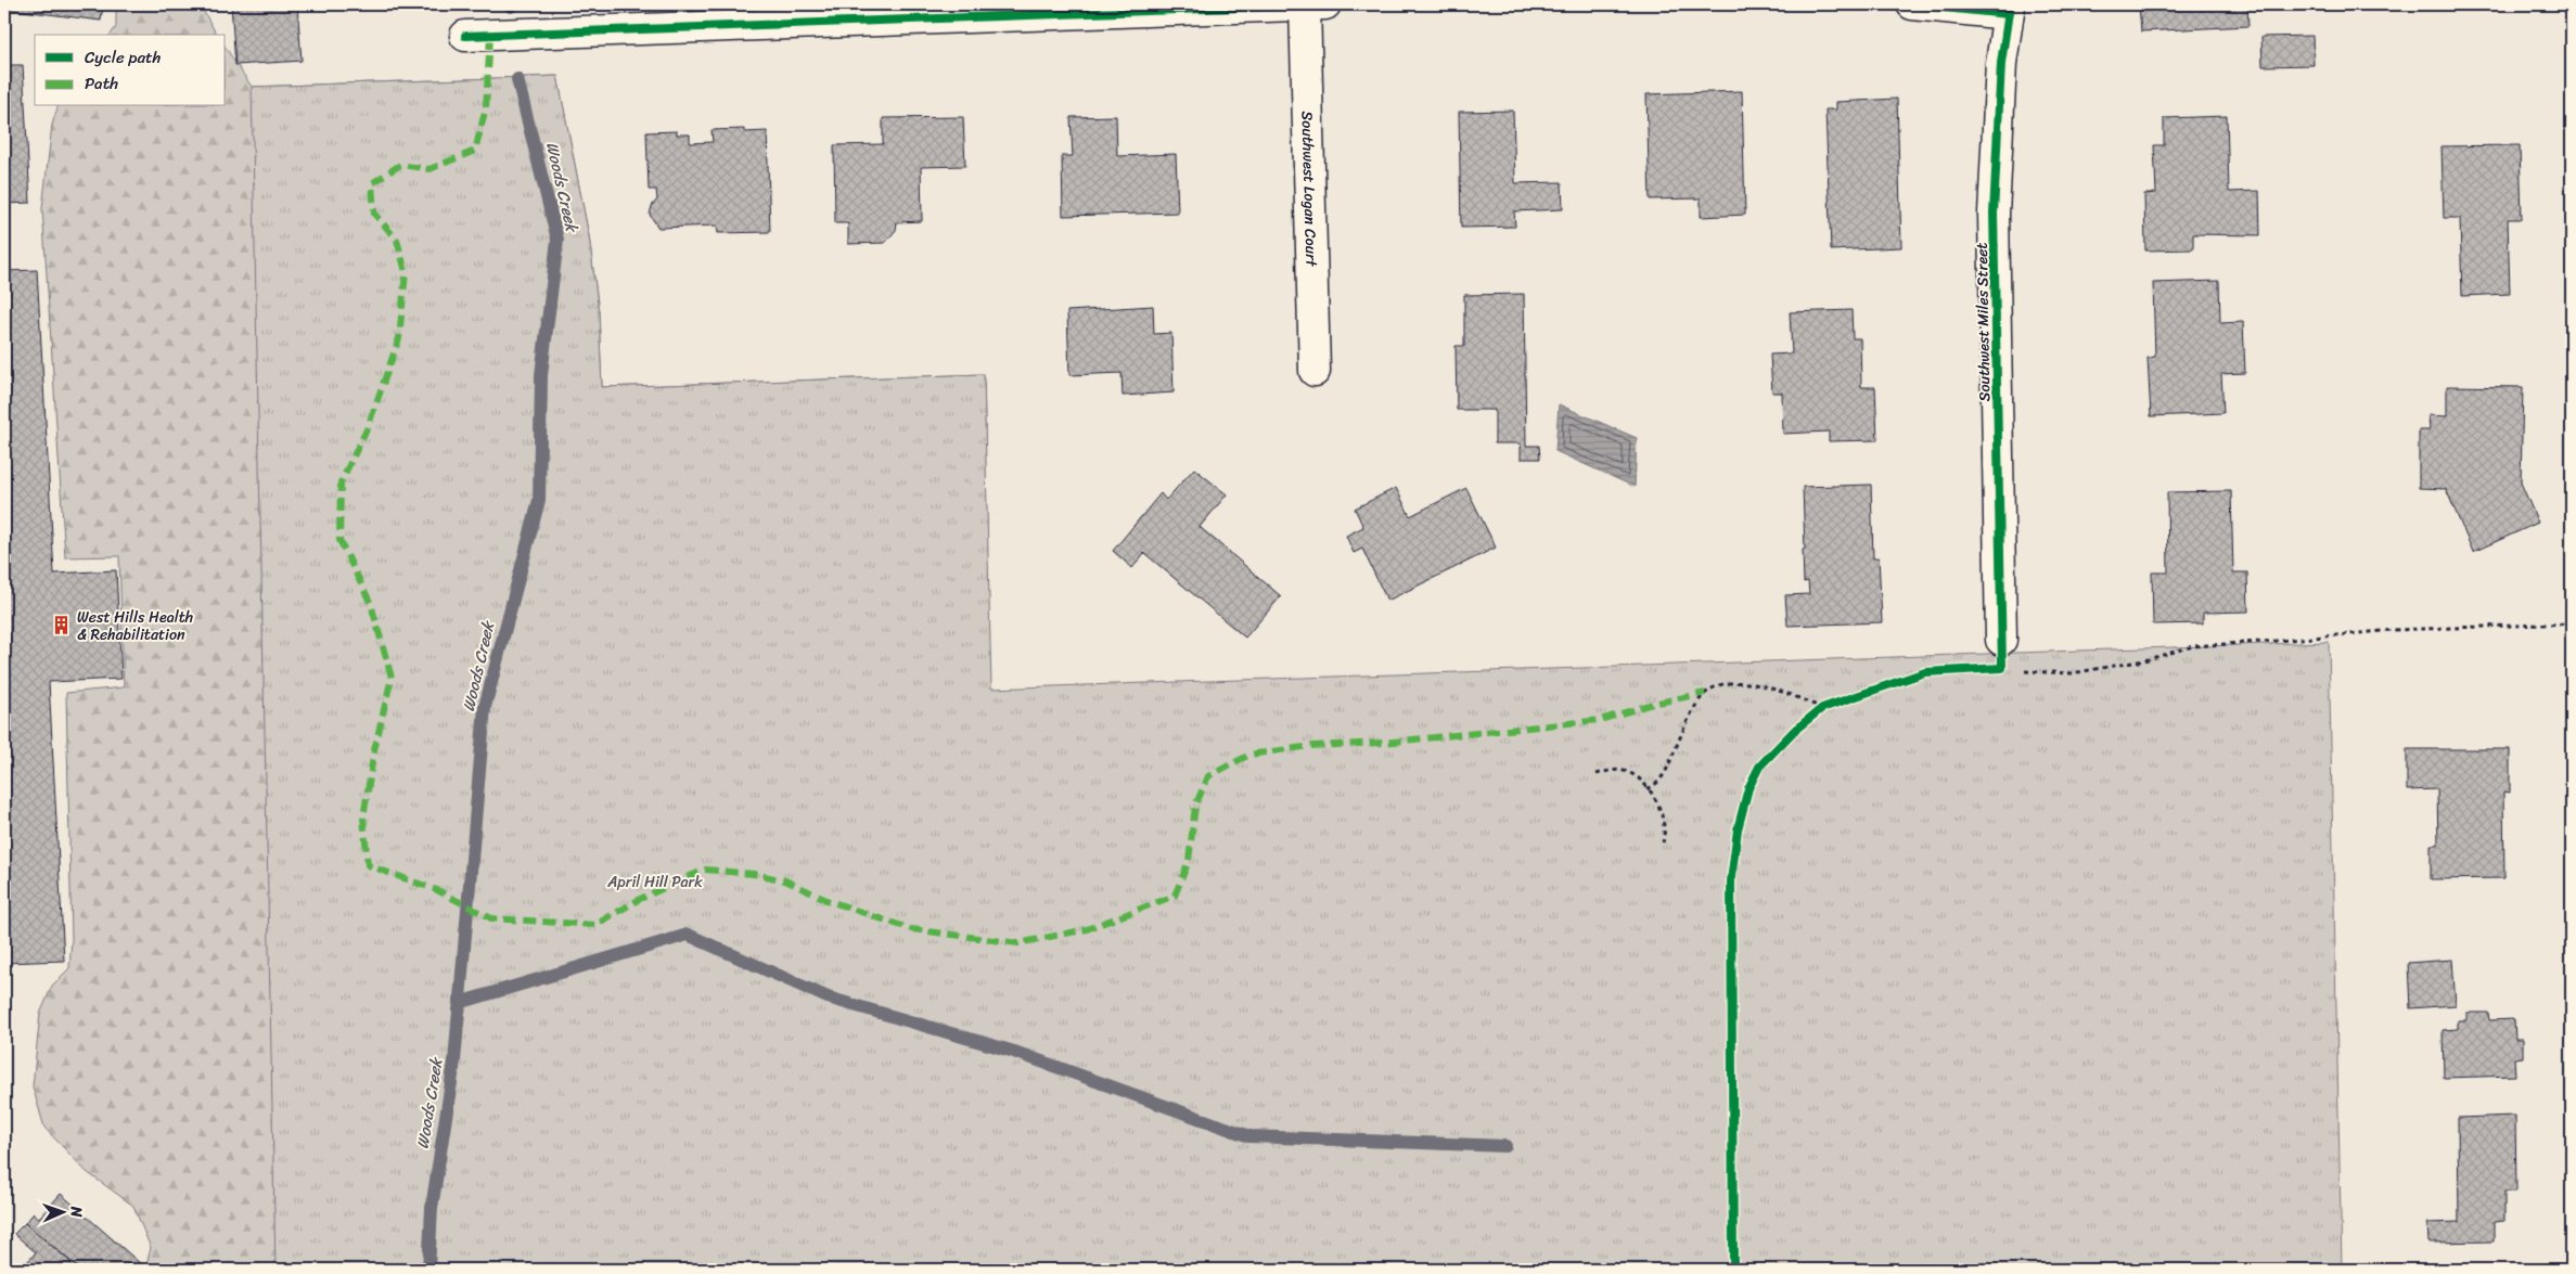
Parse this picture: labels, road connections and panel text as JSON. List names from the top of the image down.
{
  "streets": {
    "street": ["Southwest Logan Court", "Southwest Miles Street"]
  },
  "water": ["Woods Creek"],
  "parks": ["April Hill Park"],
  "places": {
    "building": ["West Hills Health & Rehabilitation"]
  },
  "legend": ["Cycle path", "Path"],
  "north": "right"
}
